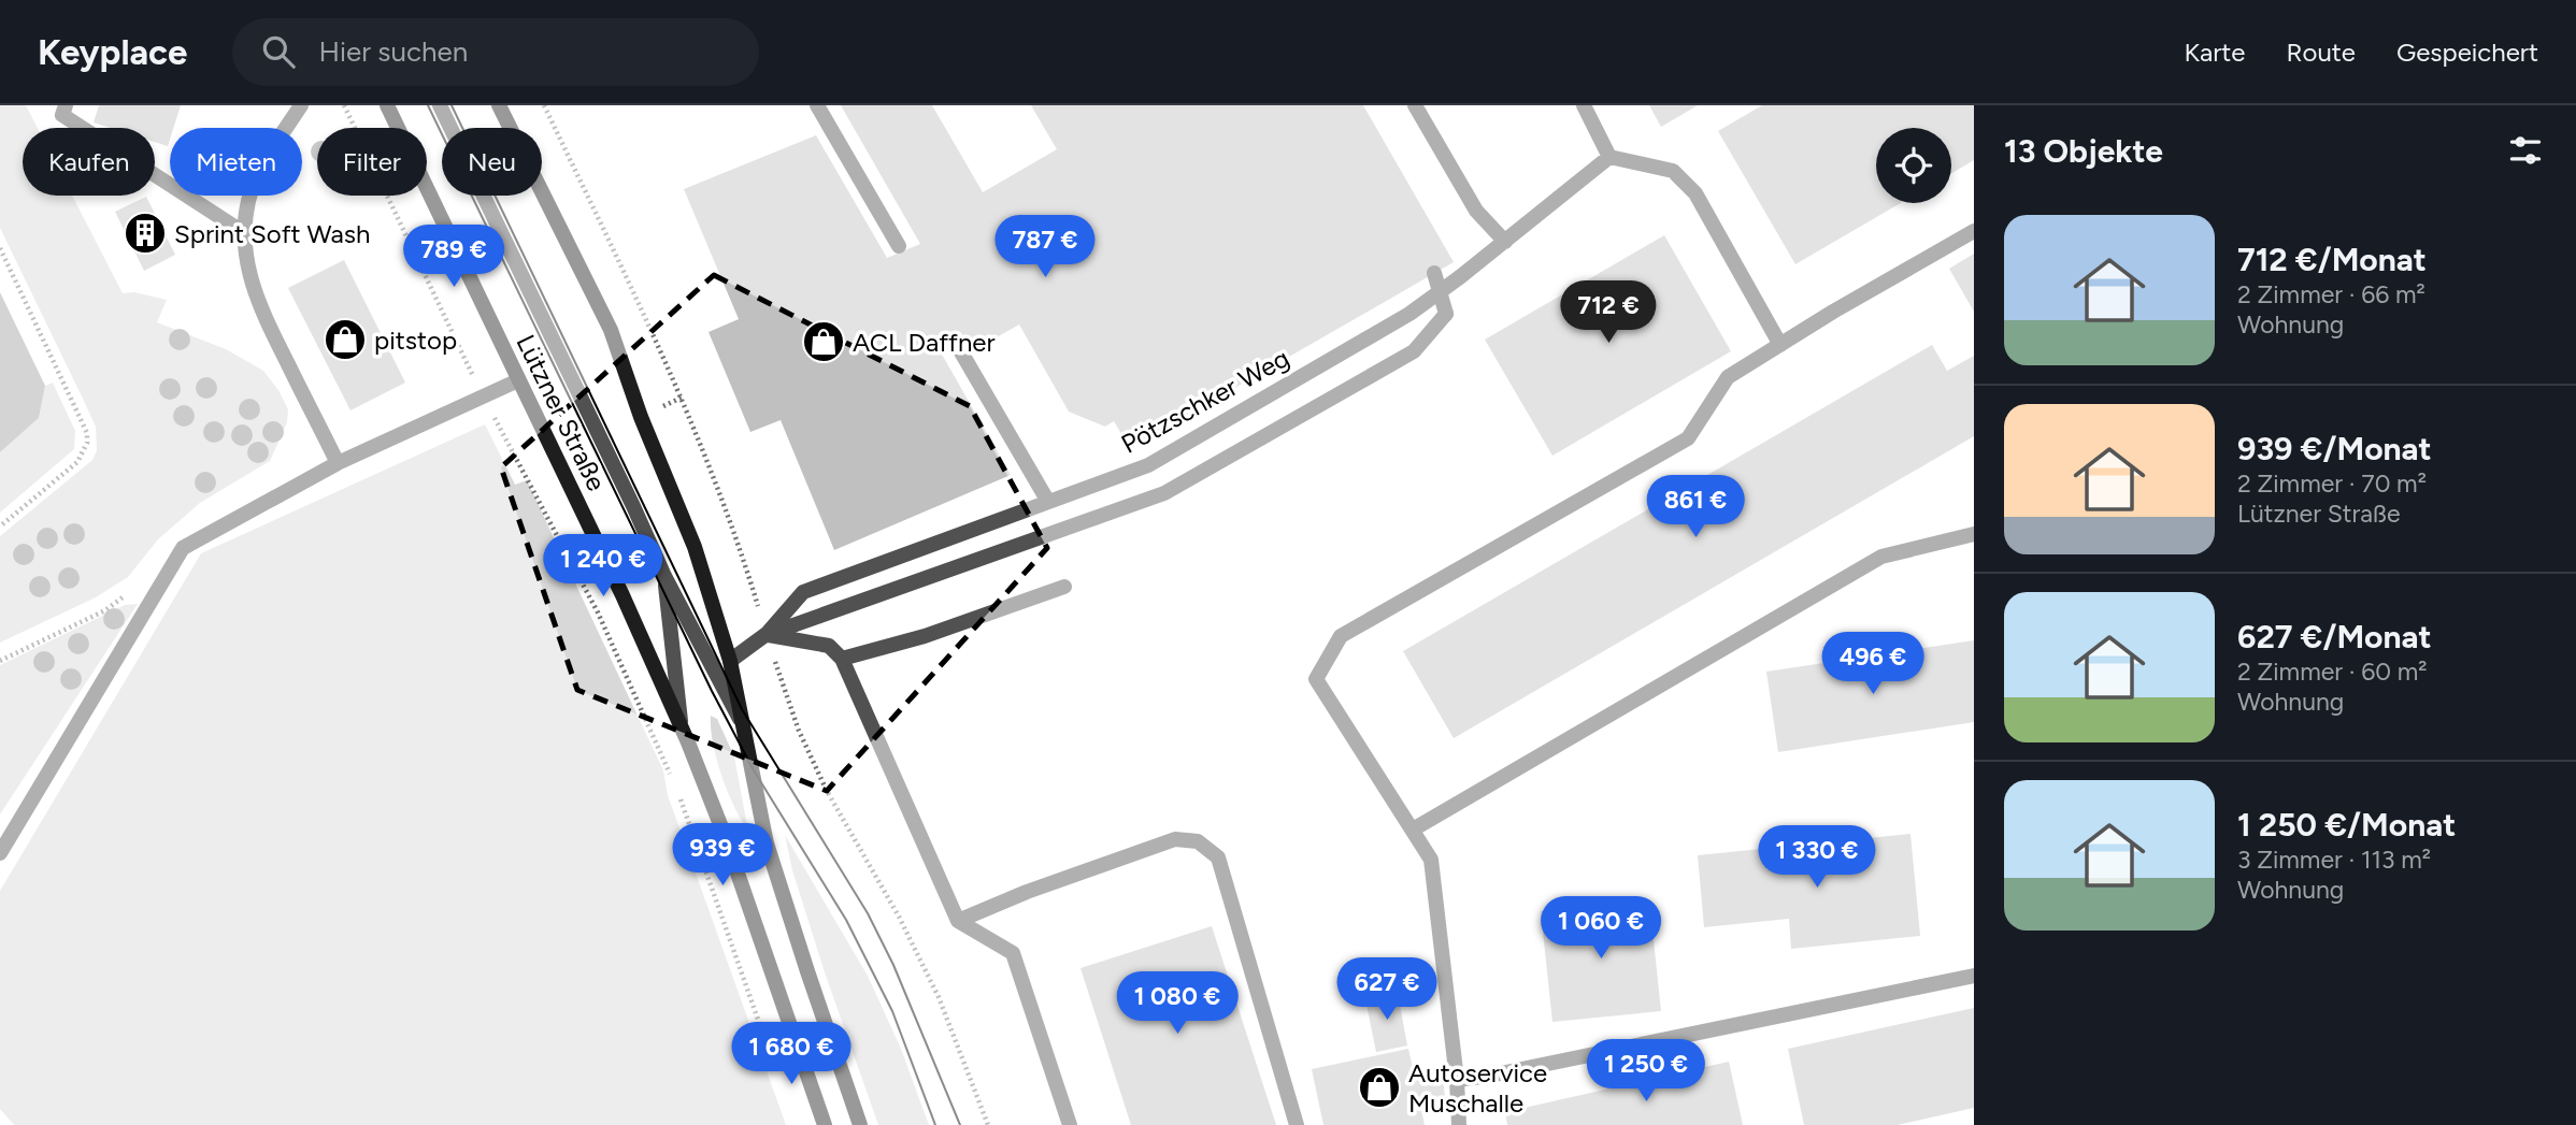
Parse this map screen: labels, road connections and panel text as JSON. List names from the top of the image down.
{
  "streets": {
    "main road": ["Lützner Straße"],
    "lane": ["Pötzschker Weg"]
  },
  "places": {
    "building": ["Sprint Soft Wash"],
    "shop": ["pitstop", "ACL Daffner", "Autoservice Muschalle"]
  },
  "page": {
    "header": "Keyplace",
    "search": "Hier suchen",
    "nav": ["Karte", "Route", "Gespeichert"],
    "heading": "13 Objekte",
    "chip": [
      "Kaufen",
      "Mieten",
      "Filter",
      "Neu"
    ],
    "list": [
      {
        "name": "712 €/Monat",
        "note": "2 Zimmer · 66 m² · Wohnung"
      },
      {
        "name": "939 €/Monat",
        "note": "2 Zimmer · 70 m² · Lützner Straße"
      },
      {
        "name": "627 €/Monat",
        "note": "2 Zimmer · 60 m² · Wohnung"
      },
      {
        "name": "1 250 €/Monat",
        "note": "3 Zimmer · 113 m² · Wohnung"
      }
    ],
    "price": [
      "787 €",
      "789 €",
      "712 €",
      "861 €",
      "1 240 €",
      "496 €",
      "939 €",
      "1 330 €",
      "1 060 €",
      "627 €",
      "1 080 €",
      "1 680 €",
      "1 250 €"
    ]
  }
}
